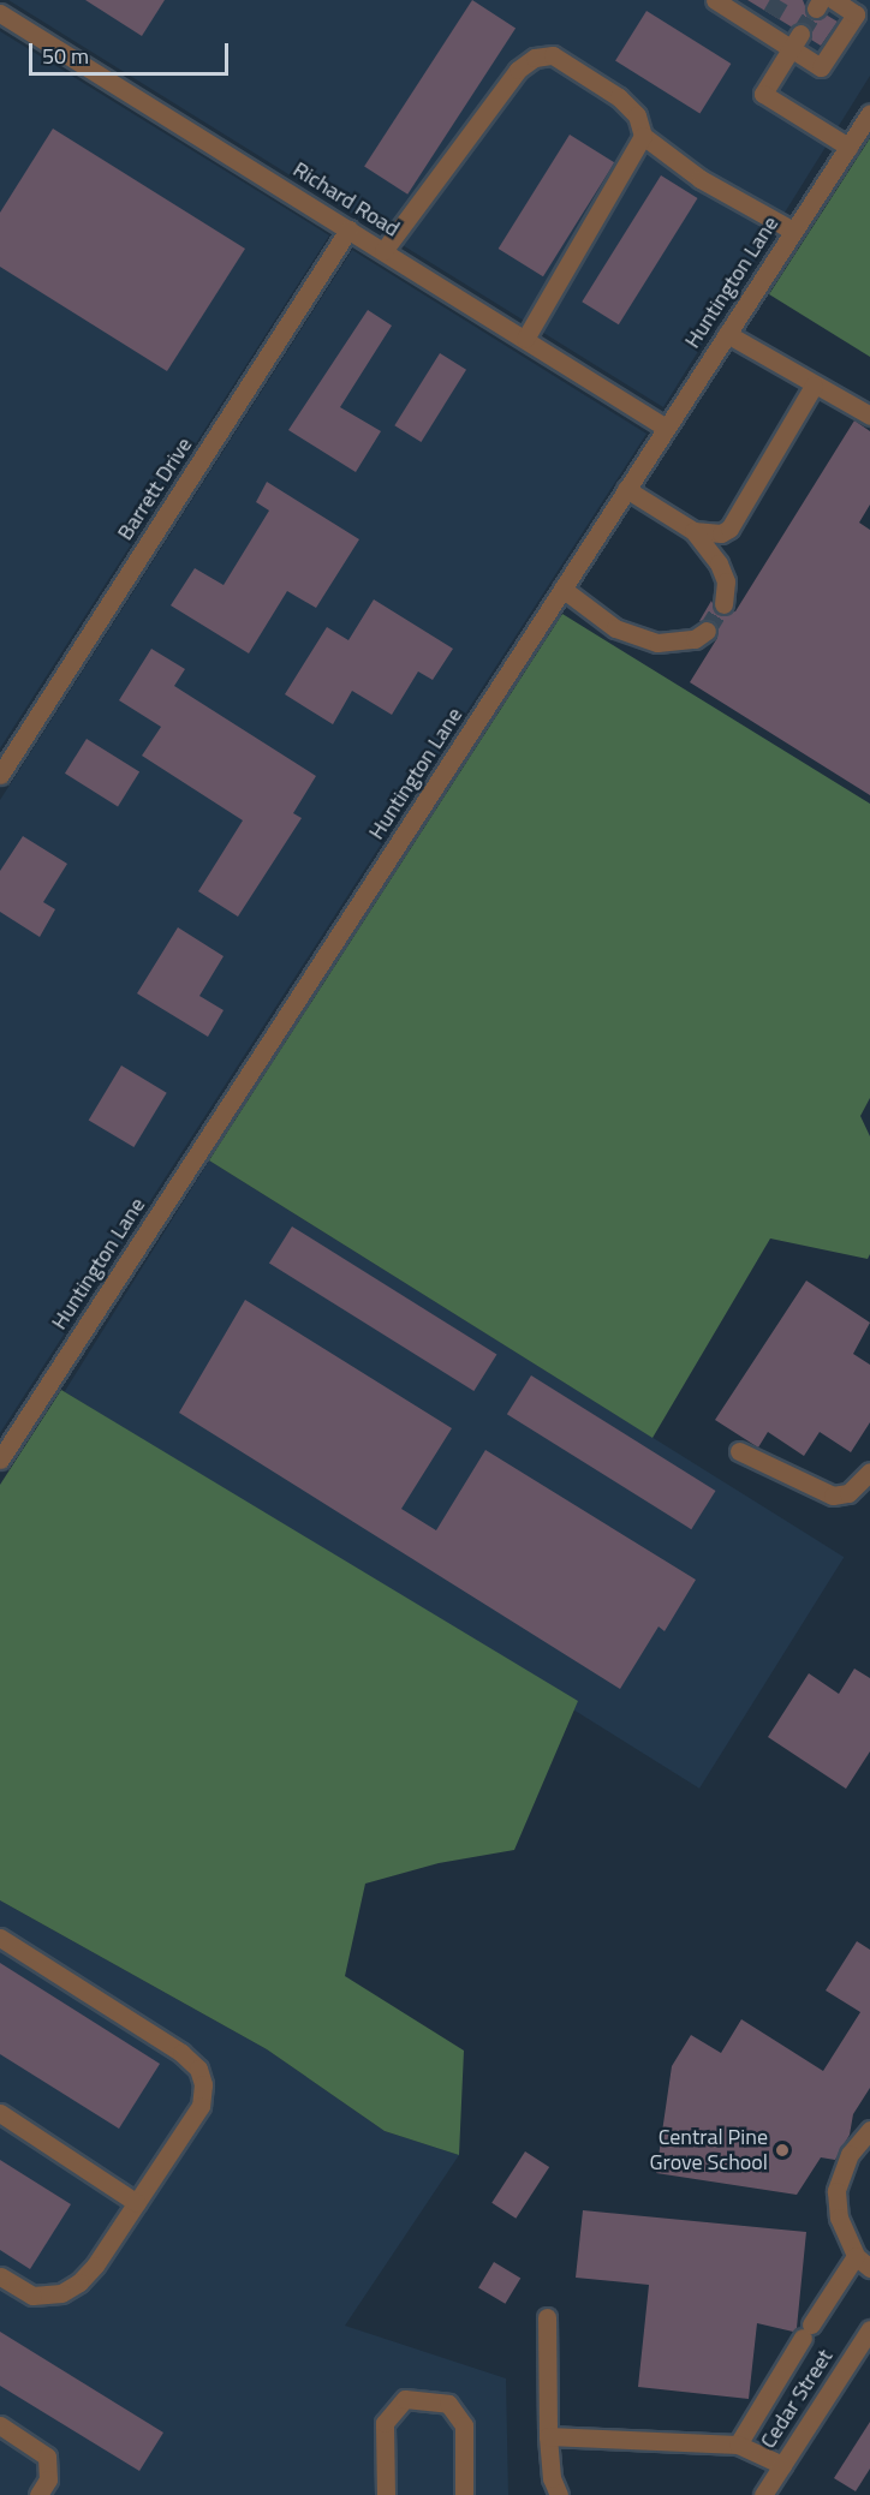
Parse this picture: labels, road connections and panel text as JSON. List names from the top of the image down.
{
  "streets": {
    "street": [
      "Richard Road",
      "Huntington Lane",
      "Barrett Drive",
      "Cedar Street"
    ]
  },
  "crossings": [
    ["Richard Road", "Huntington Lane"],
    ["Richard Road", "Barrett Drive"]
  ],
  "places": ["Central Pine Grove School"],
  "scale_bar": "50 m"
}
